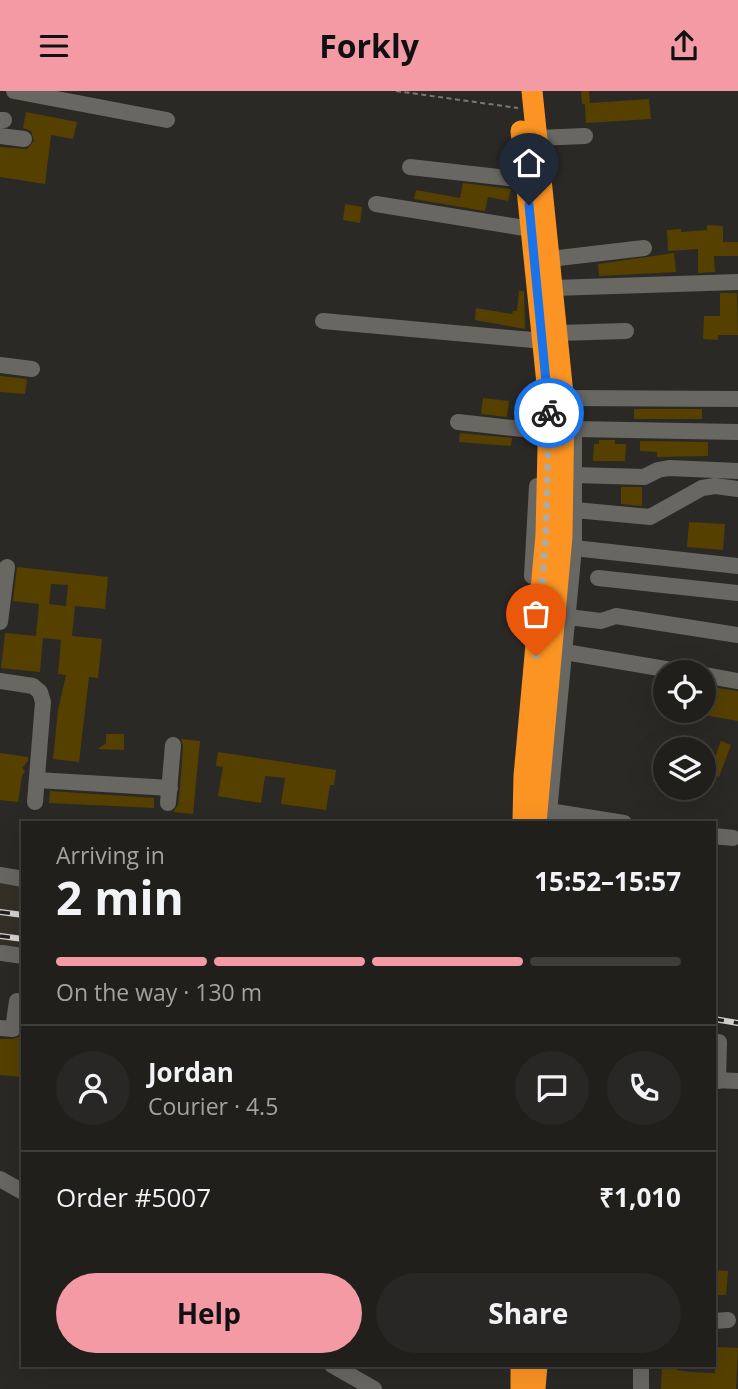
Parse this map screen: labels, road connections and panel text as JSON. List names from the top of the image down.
{
  "page": {
    "header": "Forkly",
    "heading": ["2 min", "Arriving in", "15:52–15:57"],
    "panel": [
      "Jordan",
      "Courier · 4.5",
      "Order #5007",
      "₹1,010"
    ],
    "bar": "On the way · 130 m",
    "buttons": ["Help", "Share"]
  }
}
